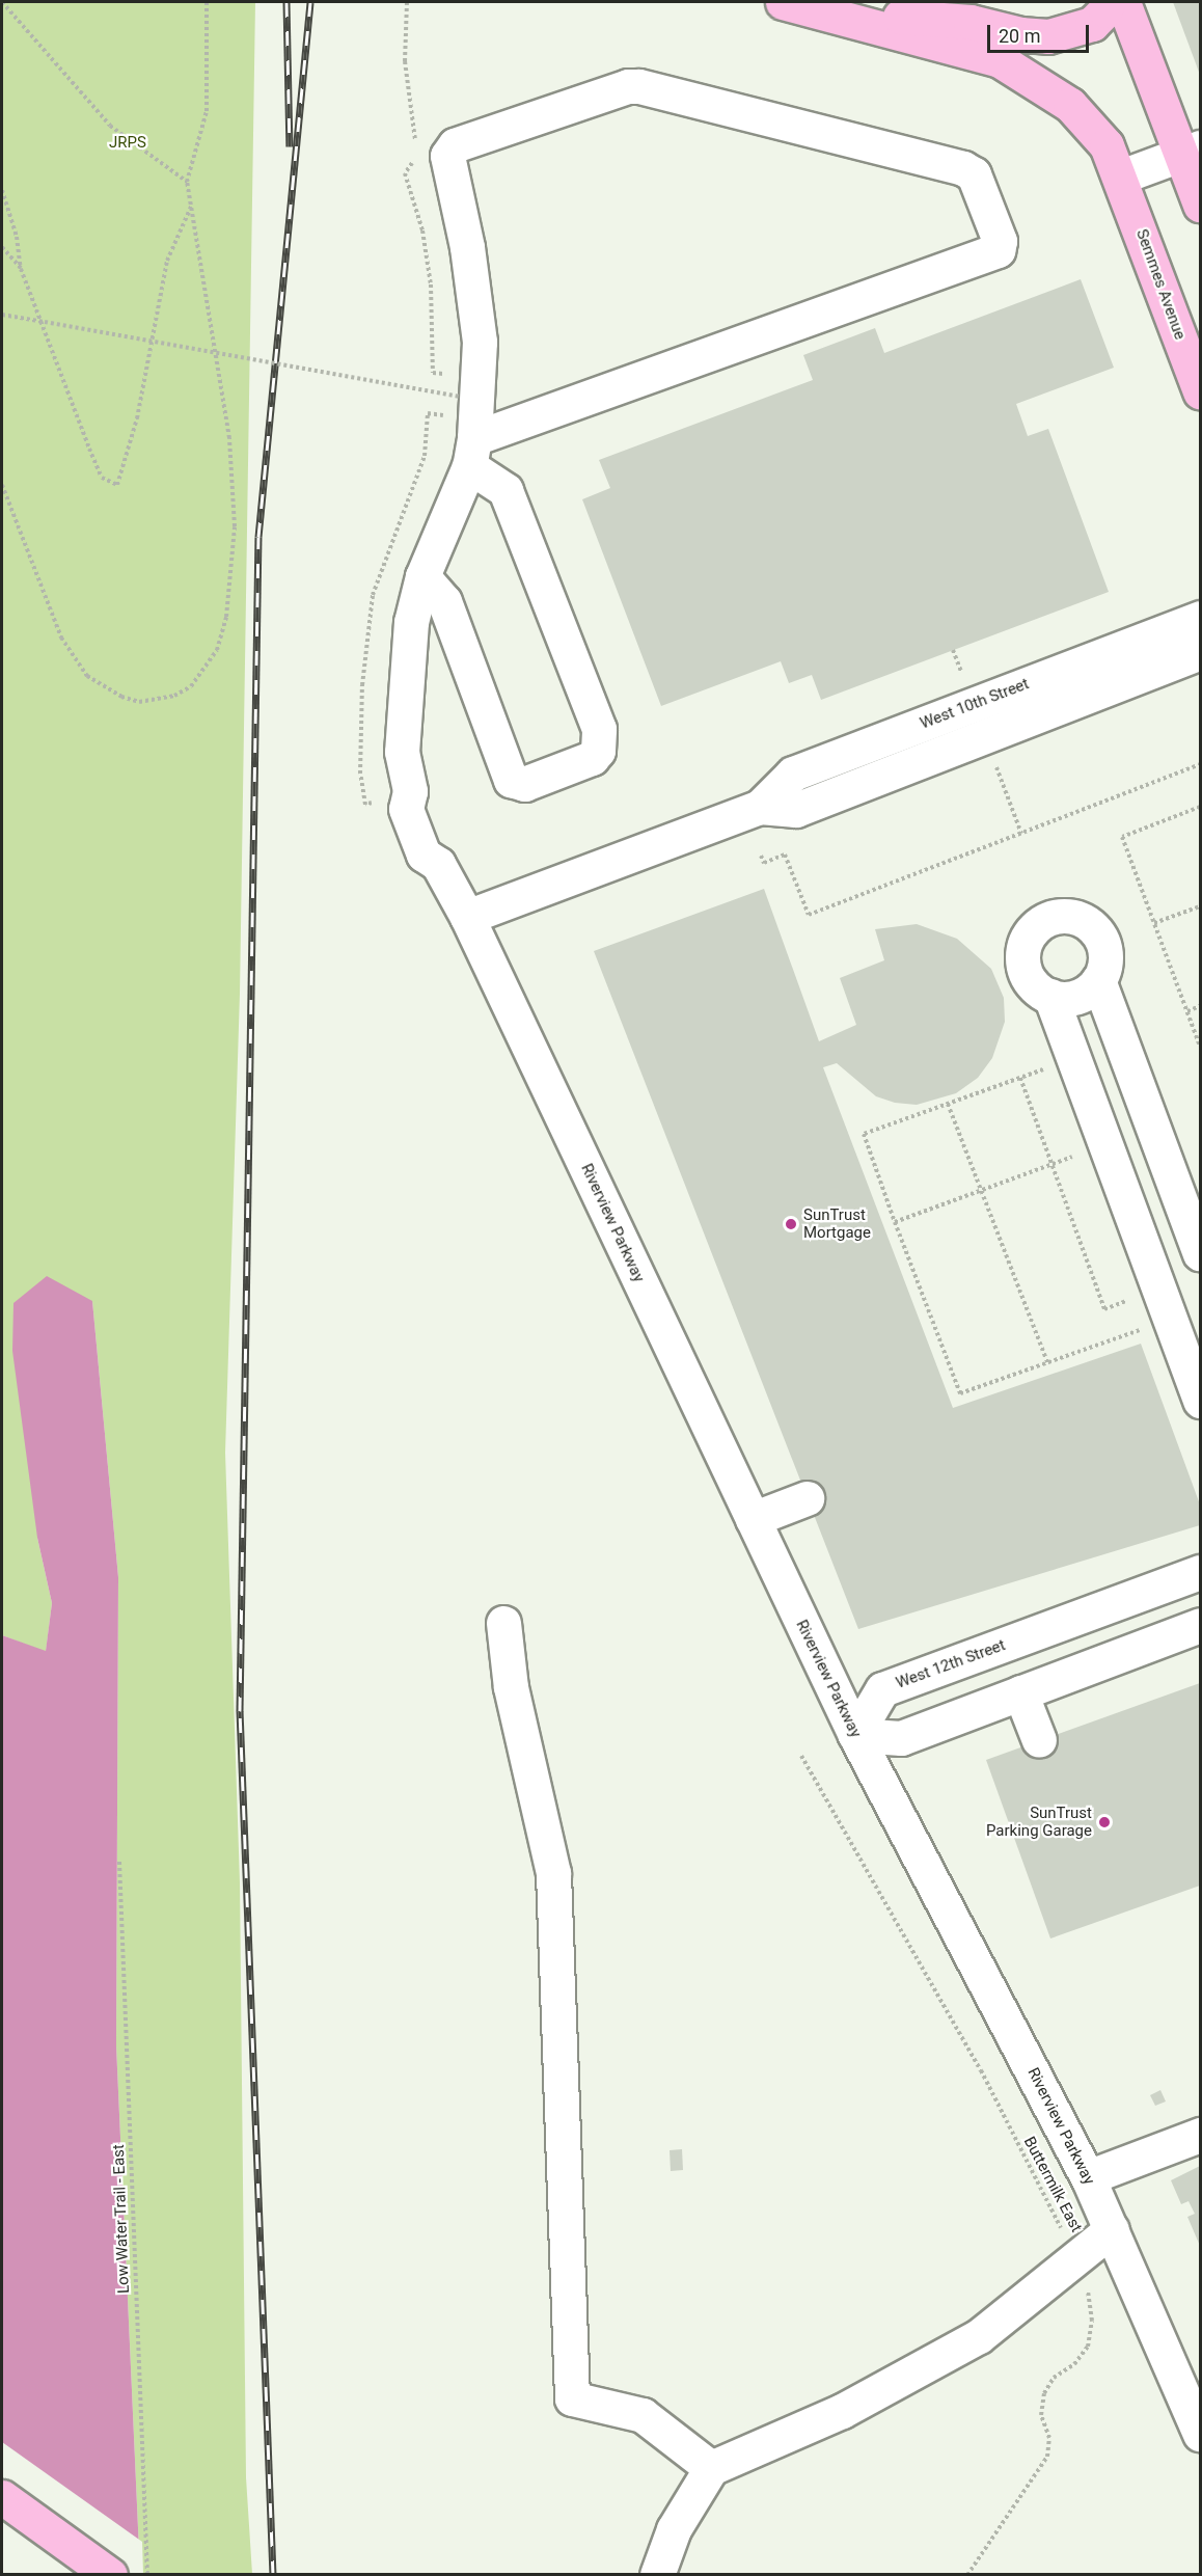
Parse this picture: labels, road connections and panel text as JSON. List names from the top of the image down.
{
  "streets": {
    "main road": ["Semmes Avenue"],
    "street": ["West 10th Street", "Riverview Parkway", "West 12th Street"],
    "path": ["Buttermilk East", "Low Water Trail - East"]
  },
  "crossings": [
    ["West 10th Street", "Riverview Parkway"],
    ["Riverview Parkway", "West 12th Street"]
  ],
  "parks": ["JRPS"],
  "places": ["SunTrust Mortgage", "SunTrust Parking Garage"],
  "scale_bar": "20 m"
}
